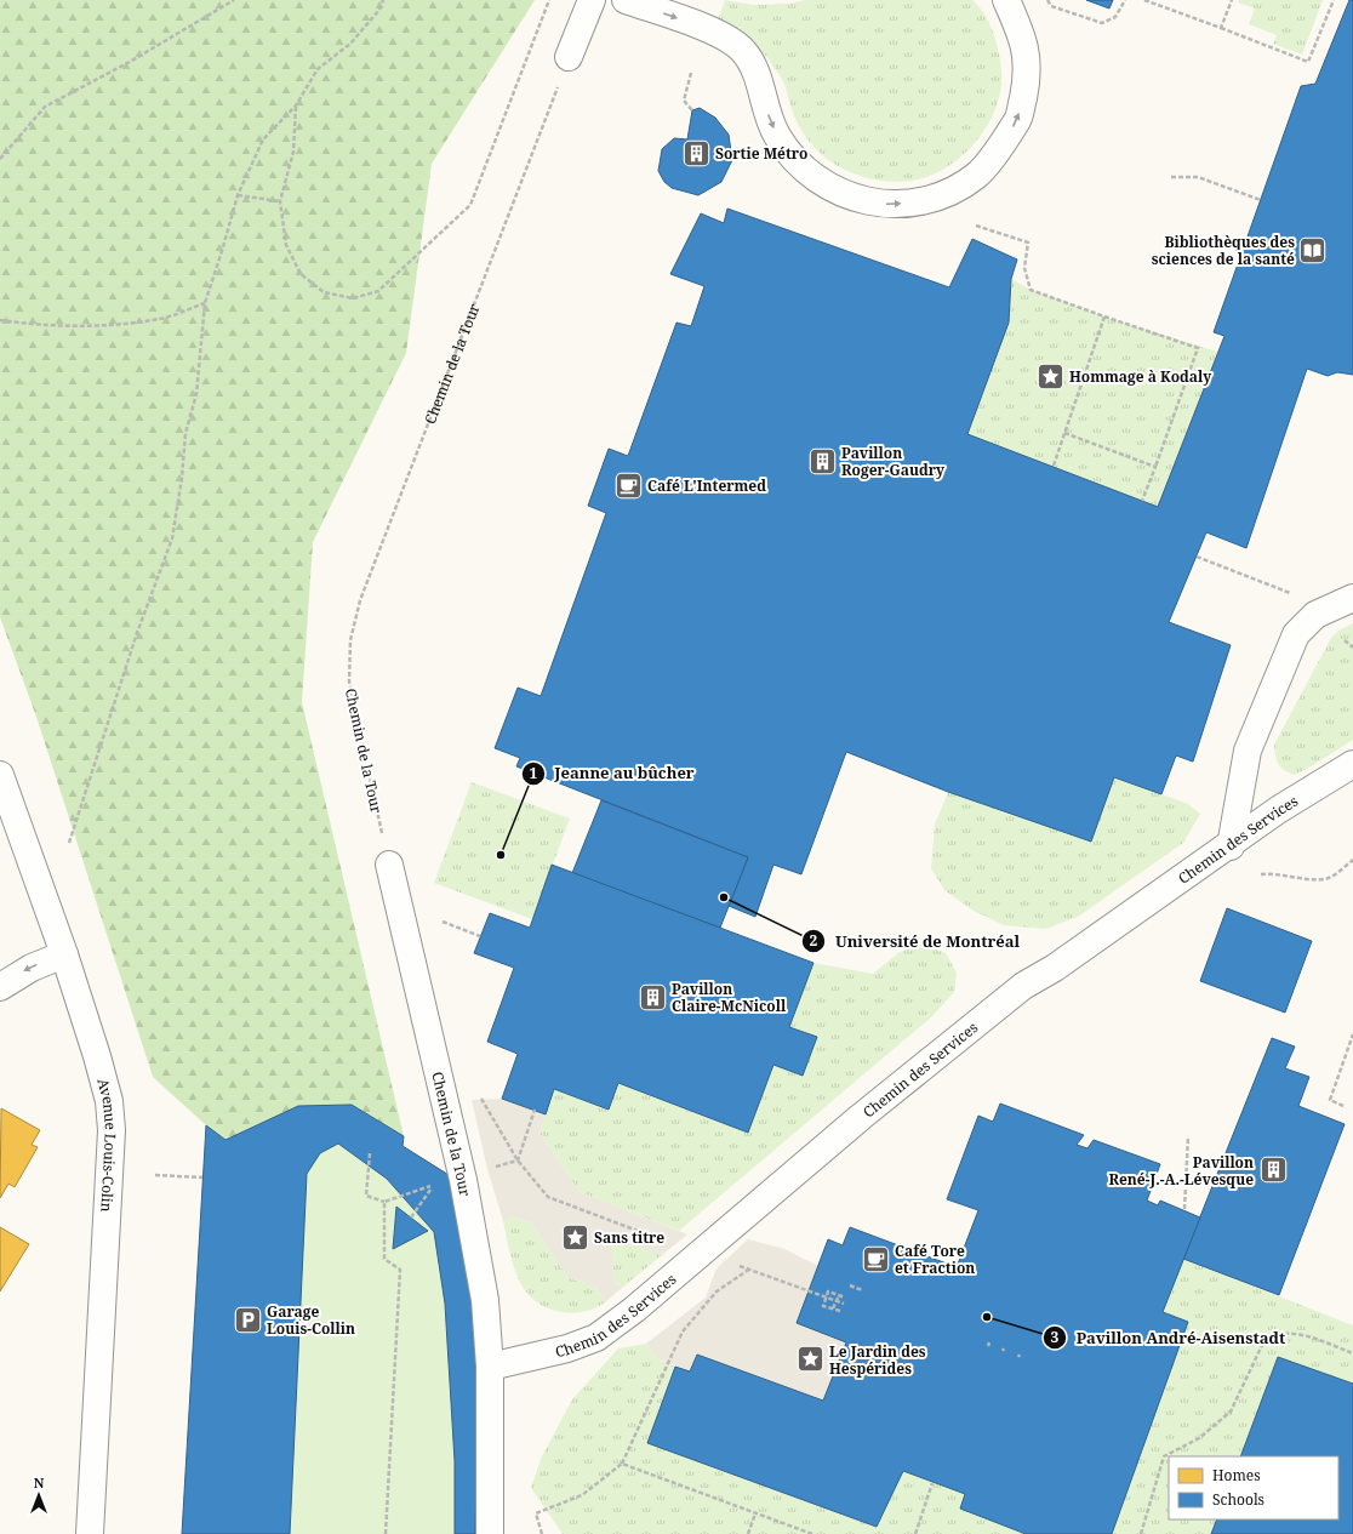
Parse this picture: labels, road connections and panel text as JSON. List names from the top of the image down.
{
  "streets": {
    "street": ["Chemin de la Tour", "Chemin des Services", "Avenue Louis-Colin"]
  },
  "crossings": [
    ["Chemin de la Tour", "Chemin des Services"]
  ],
  "places": {
    "building": [
      "Sortie Métro",
      "Pavillon Roger-Gaudry",
      "Pavillon Claire-McNicoll",
      "Pavillon René-J.-A.-Lévesque"
    ],
    "library": ["Bibliothèques des sciences de la santé"],
    "place": ["Hommage à Kodaly", "Sans titre", "Le Jardin des Hespérides"],
    "cafe": ["Café L'Intermed", "Café Tore et Fraction"],
    "other": ["Jeanne au bûcher", "Université de Montréal", "Pavillon André-Aisenstadt"],
    "parking": ["Garage Louis-Collin"]
  },
  "legend": ["Homes", "Schools"],
  "north": "top"
}
